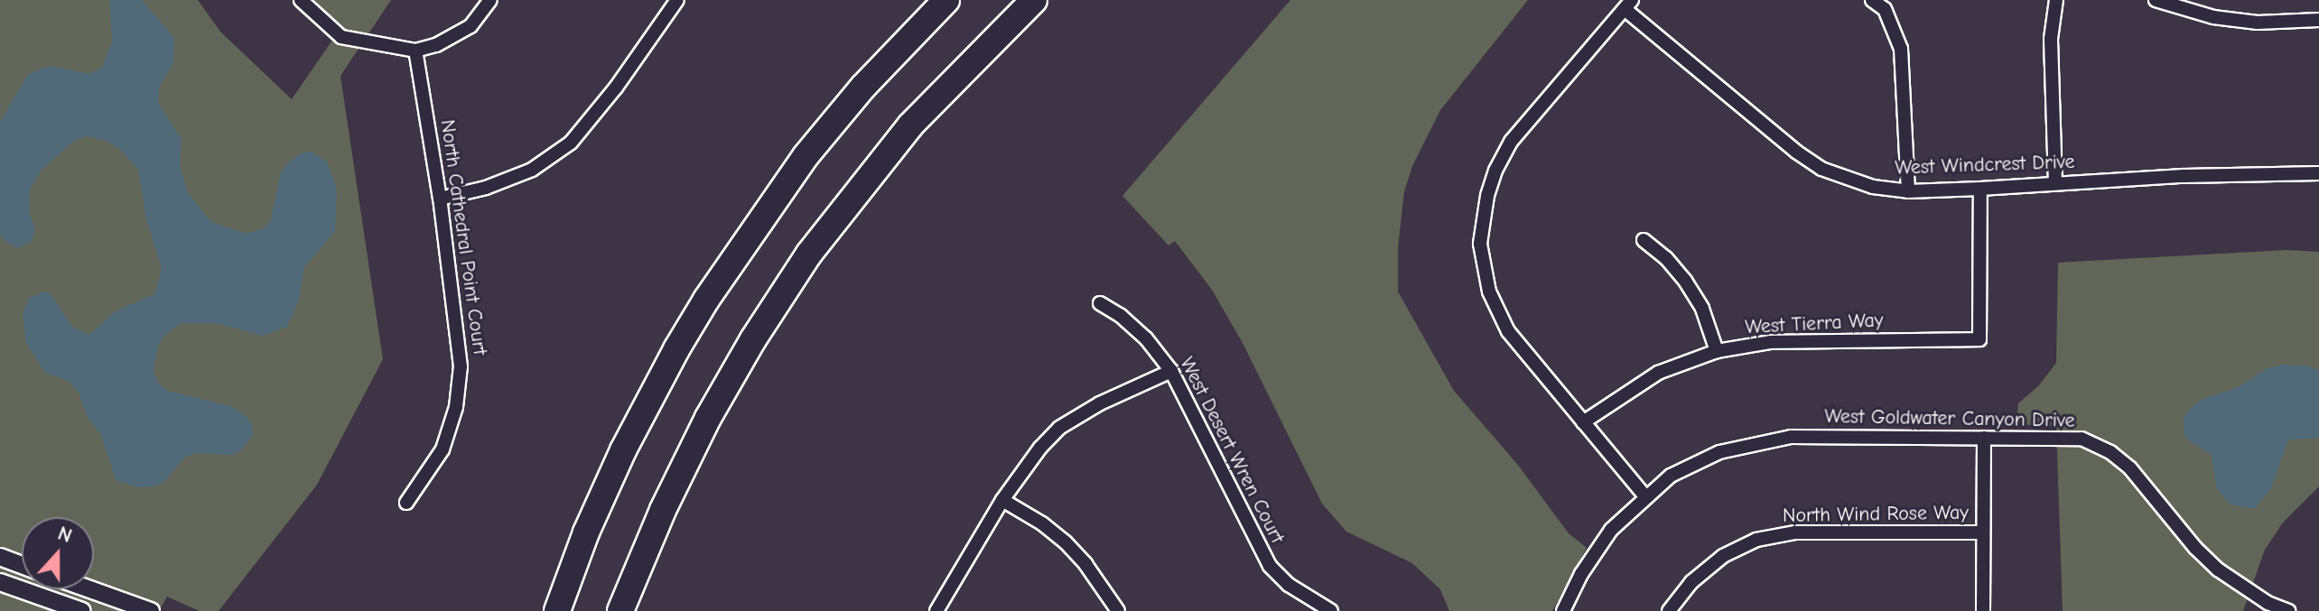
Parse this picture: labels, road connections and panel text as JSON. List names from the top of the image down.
{
  "streets": {
    "street": [
      "West Windcrest Drive",
      "North Cathedral Point Court",
      "West Tierra Way",
      "West Goldwater Canyon Drive",
      "West Desert Wren Court",
      "North Wind Rose Way"
    ]
  },
  "crossings": [
    ["West Windcrest Drive", "West Tierra Way"]
  ],
  "north": "top"
}
